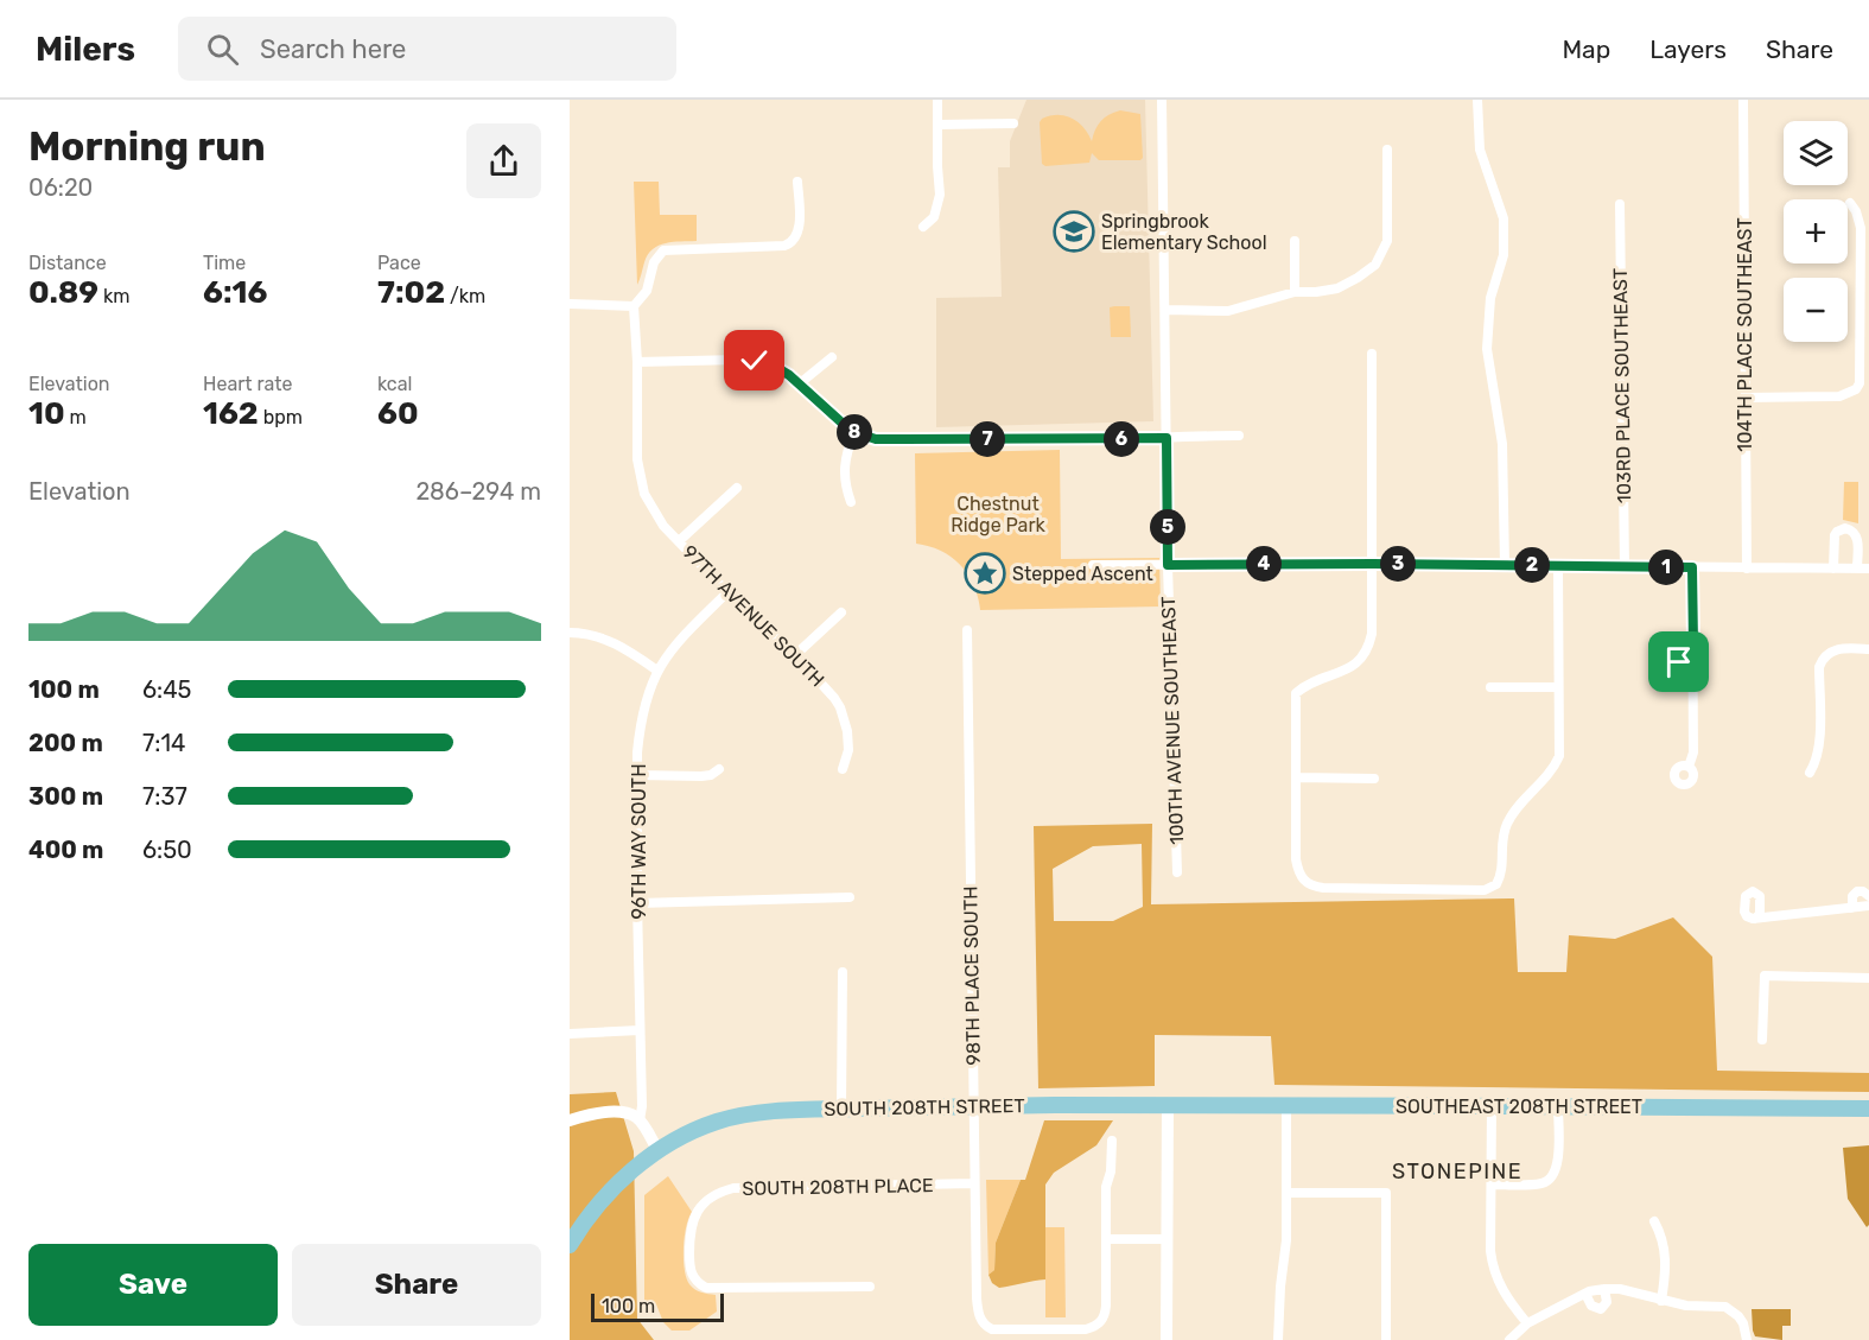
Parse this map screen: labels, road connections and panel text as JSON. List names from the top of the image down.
{
  "streets": {
    "main road": ["SOUTHEAST 208TH STREET", "SOUTH 208TH STREET"],
    "street": [
      "104TH PLACE SOUTHEAST",
      "103RD PLACE SOUTHEAST",
      "97TH AVENUE SOUTH",
      "100TH AVENUE SOUTHEAST",
      "96TH WAY SOUTH",
      "98TH PLACE SOUTH",
      "SOUTH 208TH PLACE"
    ]
  },
  "crossings": [
    ["97TH AVENUE SOUTH", "96TH WAY SOUTH"],
    ["98TH PLACE SOUTH", "SOUTH 208TH STREET"],
    ["98TH PLACE SOUTH", "SOUTH 208TH PLACE"],
    ["SOUTHEAST 208TH STREET", "SOUTH 208TH STREET"]
  ],
  "districts": ["STONEPINE"],
  "parks": ["Chestnut Ridge Park"],
  "places": {
    "school or university": ["Springbrook Elementary School"],
    "place": ["Stepped Ascent"]
  },
  "scale_bar": "100 m",
  "page": {
    "header": "Milers",
    "search": "Search here",
    "nav": ["Map", "Layers", "Share"],
    "heading": ["Morning run", "06:20"],
    "map_buttons": ["+", "−"],
    "stats": [
      ["Distance", "0.89 km"],
      ["Time", "6:16"],
      ["Pace", "7:02 /km"],
      ["Elevation", "10 m"],
      ["Heart rate", "162 bpm"],
      ["kcal", "60"]
    ],
    "pins": [
      "8",
      "6",
      "7",
      "5",
      "3",
      "4",
      "2",
      "1"
    ],
    "chart": ["Elevation", "286–294 m"],
    "list": [
      {
        "name": "100 m",
        "note": "6:45"
      },
      {
        "name": "200 m",
        "note": "7:14"
      },
      {
        "name": "300 m",
        "note": "7:37"
      },
      {
        "name": "400 m",
        "note": "6:50"
      }
    ],
    "buttons": ["Save", "Share"],
    "scale": "100 m"
  }
}
